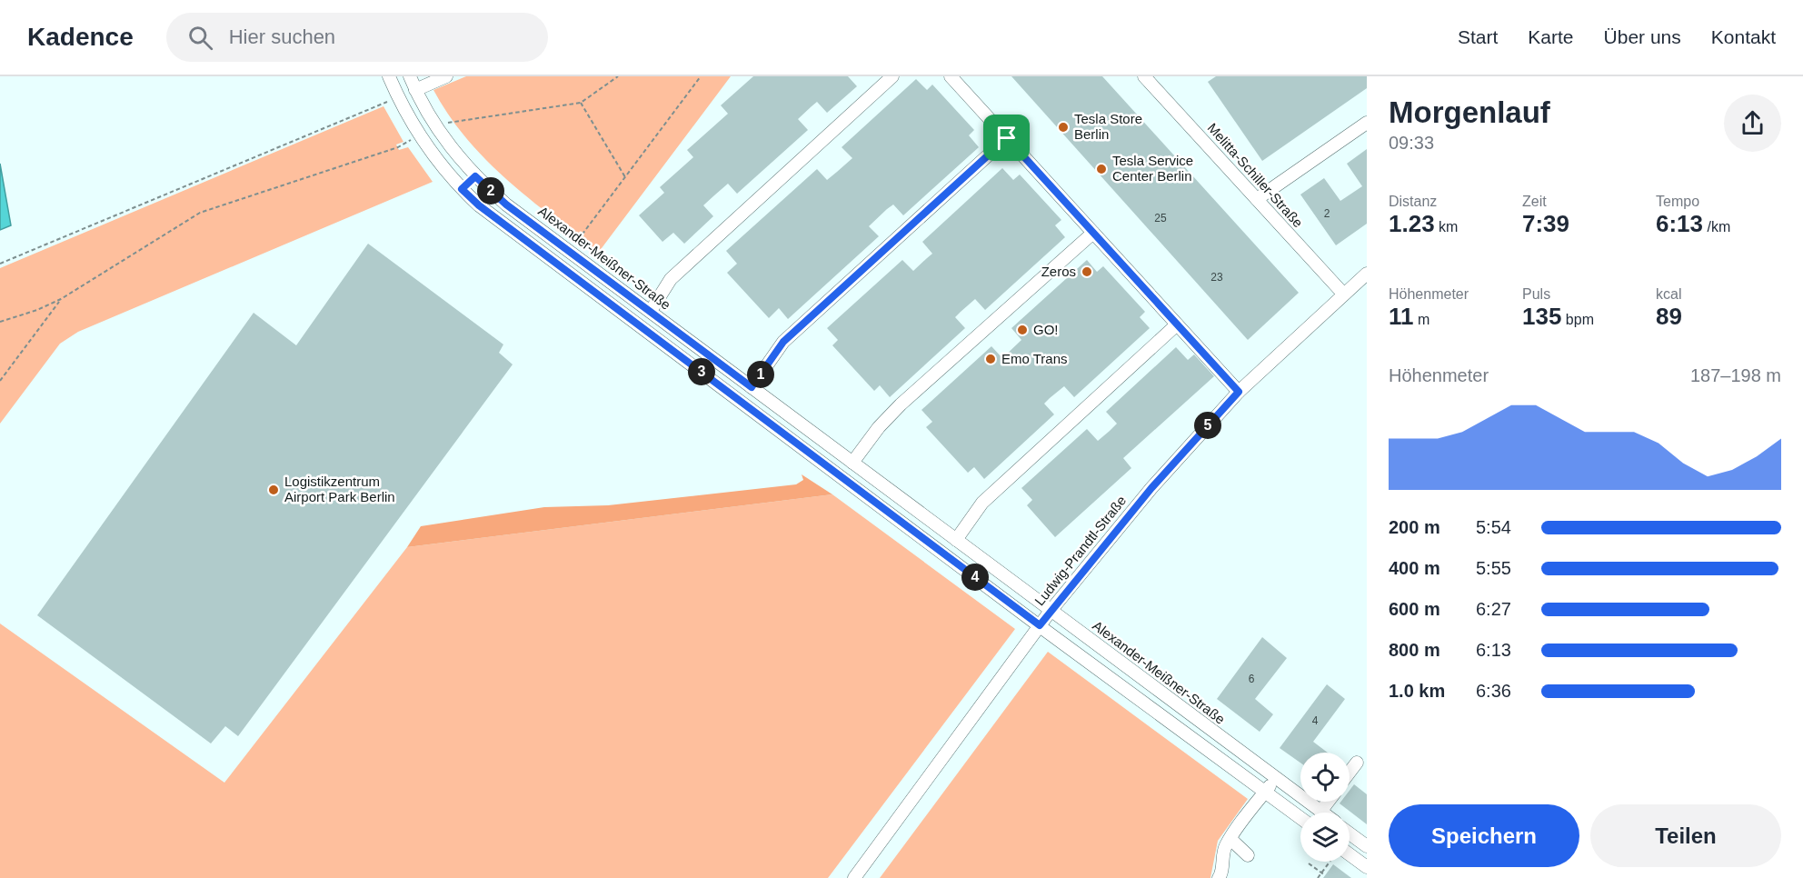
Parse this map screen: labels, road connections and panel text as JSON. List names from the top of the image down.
{
  "streets": {
    "street": ["Melitta-Schiller-Straße", "Alexander-Meißner-Straße", "Ludwig-Prandtl-Straße"]
  },
  "crossings": [
    ["Melitta-Schiller-Straße", "Ludwig-Prandtl-Straße"],
    ["Alexander-Meißner-Straße", "Ludwig-Prandtl-Straße"]
  ],
  "places": [
    "Tesla Store Berlin",
    "Tesla Service Center Berlin",
    "Zeros",
    "GO!",
    "Emo Trans",
    "Logistikzentrum Airport Park Berlin"
  ],
  "house_numbers": [
    "2",
    "25",
    "23",
    "6",
    "4"
  ],
  "page": {
    "header": "Kadence",
    "search": "Hier suchen",
    "nav": [
      "Start",
      "Karte",
      "Über uns",
      "Kontakt"
    ],
    "heading": ["Morgenlauf", "09:33"],
    "stats": [
      ["Distanz", "1.23 km"],
      ["Zeit", "7:39"],
      ["Tempo", "6:13 /km"],
      ["Höhenmeter", "11 m"],
      ["Puls", "135 bpm"],
      ["kcal", "89"]
    ],
    "pins": [
      "2",
      "3",
      "1",
      "5",
      "4"
    ],
    "chart": ["Höhenmeter", "187–198 m"],
    "list": [
      {
        "name": "200 m",
        "note": "5:54"
      },
      {
        "name": "400 m",
        "note": "5:55"
      },
      {
        "name": "600 m",
        "note": "6:27"
      },
      {
        "name": "800 m",
        "note": "6:13"
      },
      {
        "name": "1.0 km",
        "note": "6:36"
      }
    ],
    "buttons": ["Speichern", "Teilen"]
  }
}
